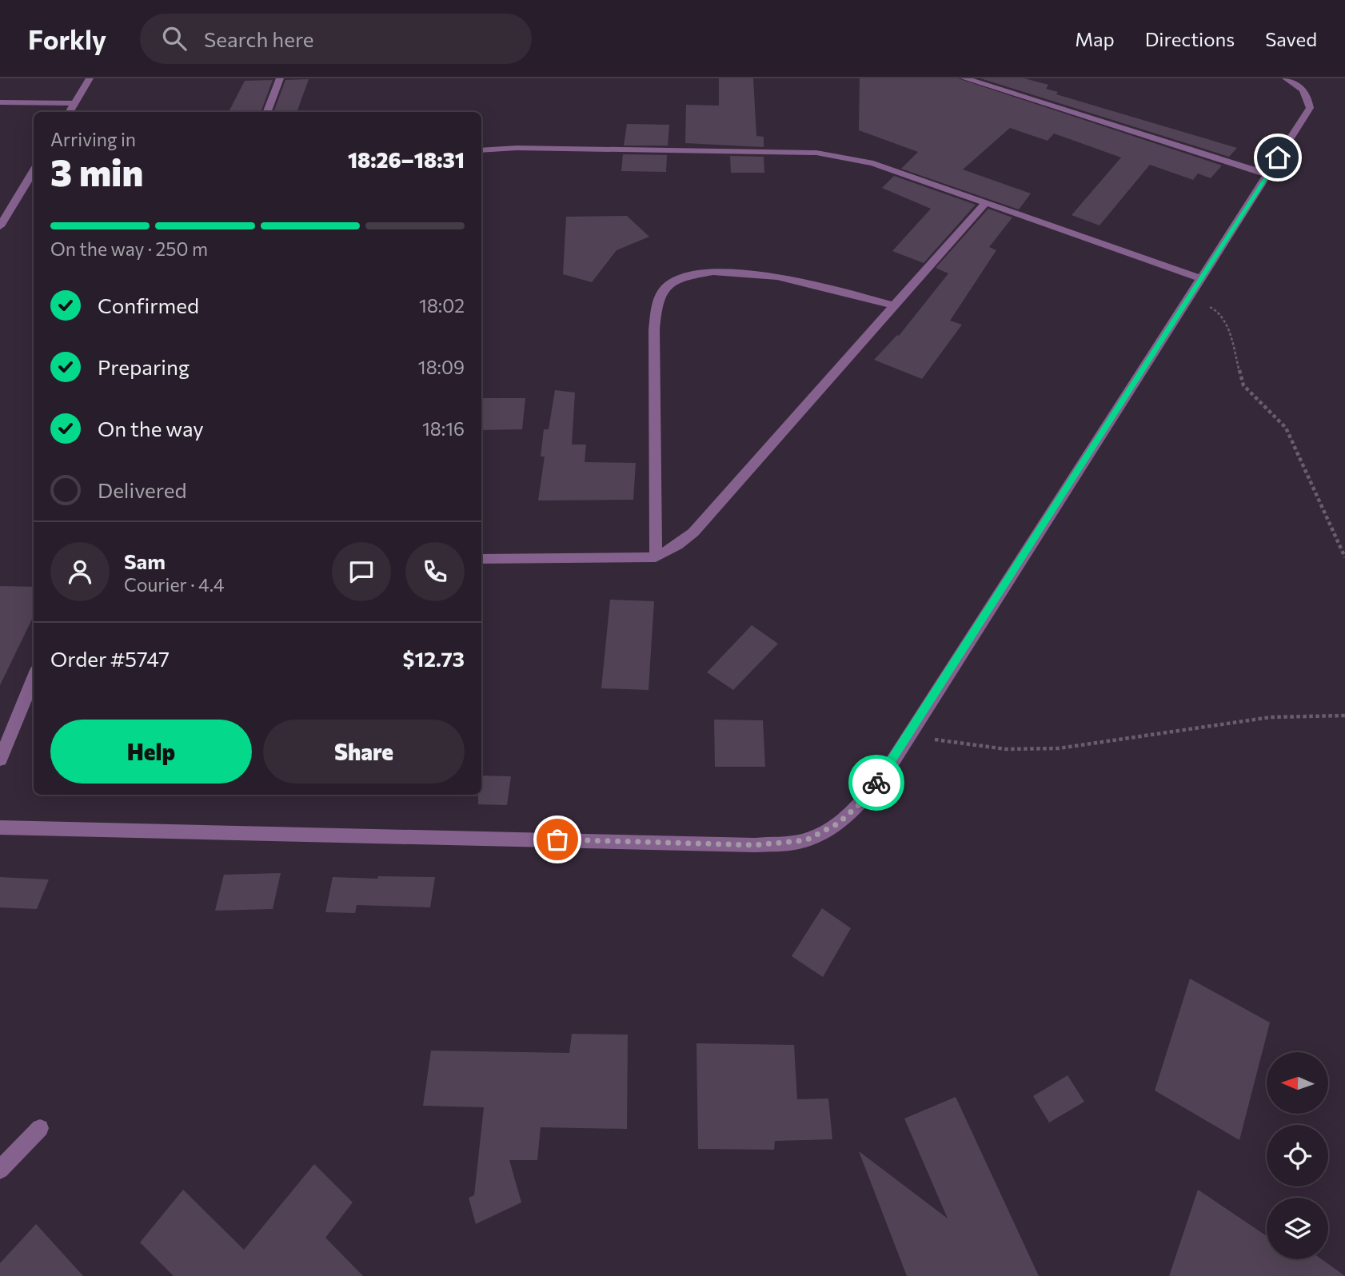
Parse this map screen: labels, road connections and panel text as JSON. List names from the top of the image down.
{
  "north": "left",
  "page": {
    "header": "Forkly",
    "search": "Search here",
    "nav": ["Map", "Directions", "Saved"],
    "heading": ["3 min", "Arriving in", "18:26–18:31"],
    "panel": [
      "Sam",
      "Courier · 4.4",
      "Order #5747",
      "$12.73"
    ],
    "bar": "On the way · 250 m",
    "list": [
      ["Confirmed", "18:02"],
      ["Preparing", "18:09"],
      ["On the way", "18:16"],
      "Delivered"
    ],
    "buttons": ["Help", "Share"]
  }
}
